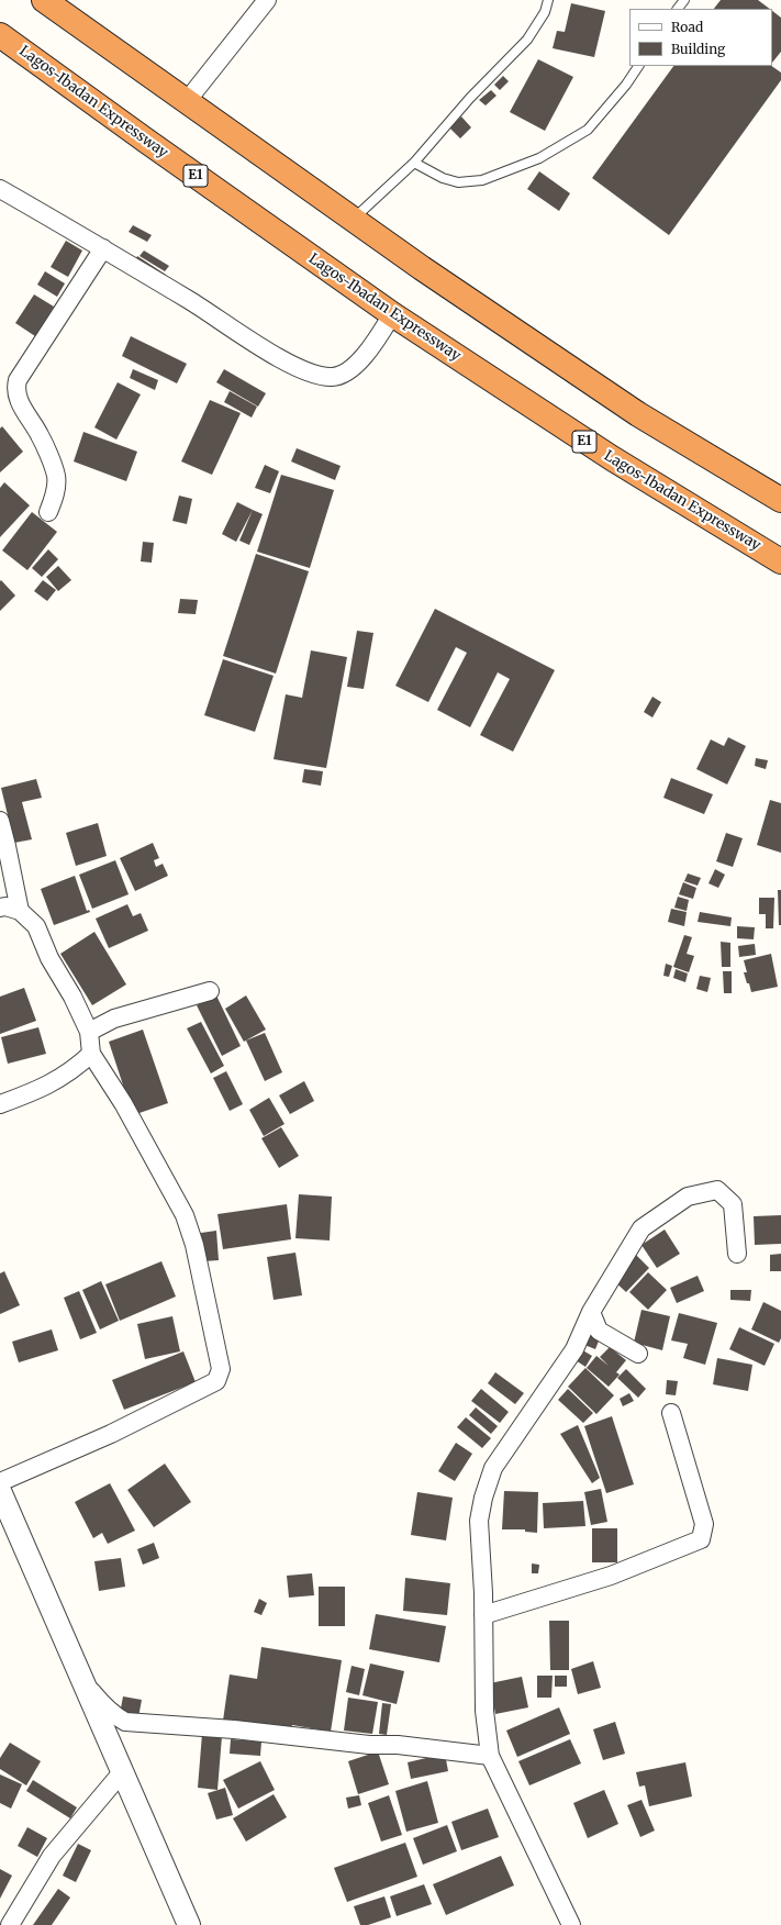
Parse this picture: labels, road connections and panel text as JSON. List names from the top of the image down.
{
  "streets": {
    "highway": ["Lagos-Ibadan Expressway", "E1"]
  },
  "legend": ["Road", "Building"]
}
